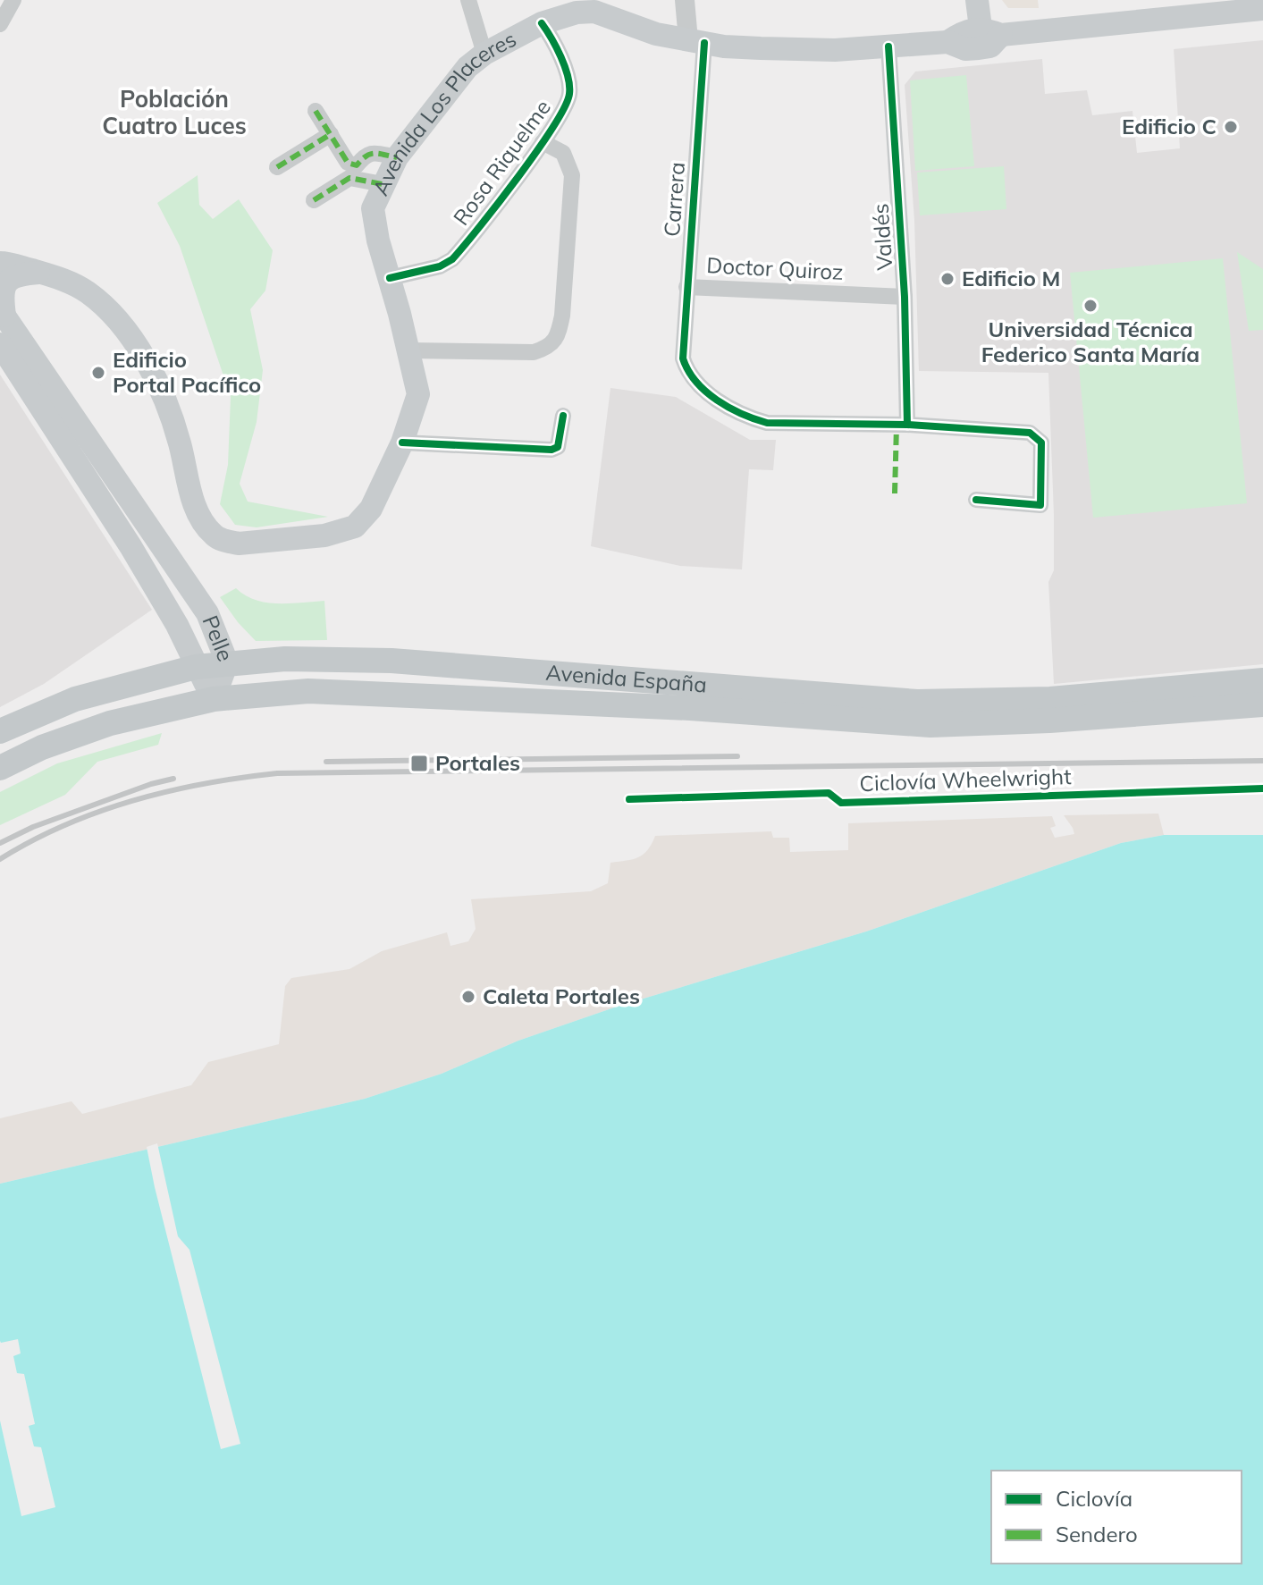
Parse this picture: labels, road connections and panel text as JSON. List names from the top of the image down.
{
  "streets": {
    "main road": ["Avenida Los Placeres", "Pelle", "Avenida España"],
    "street": [
      "Rosa Riquelme",
      "Carrera",
      "Valdés",
      "Doctor Quiroz"
    ],
    "cycle path": ["Ciclovía Wheelwright"]
  },
  "crossings": [
    ["Avenida Los Placeres", "Rosa Riquelme"],
    ["Avenida Los Placeres", "Carrera"],
    ["Avenida Los Placeres", "Valdés"],
    ["Carrera", "Valdés"],
    ["Carrera", "Doctor Quiroz"],
    ["Valdés", "Doctor Quiroz"],
    ["Pelle", "Avenida España"]
  ],
  "districts": ["Población Cuatro Luces"],
  "places": {
    "other": [
      "Edificio C",
      "Edificio M",
      "Universidad Técnica Federico Santa María",
      "Edificio Portal Pacífico",
      "Caleta Portales"
    ],
    "transit": ["Portales"]
  },
  "legend": ["Ciclovía", "Sendero"]
}
